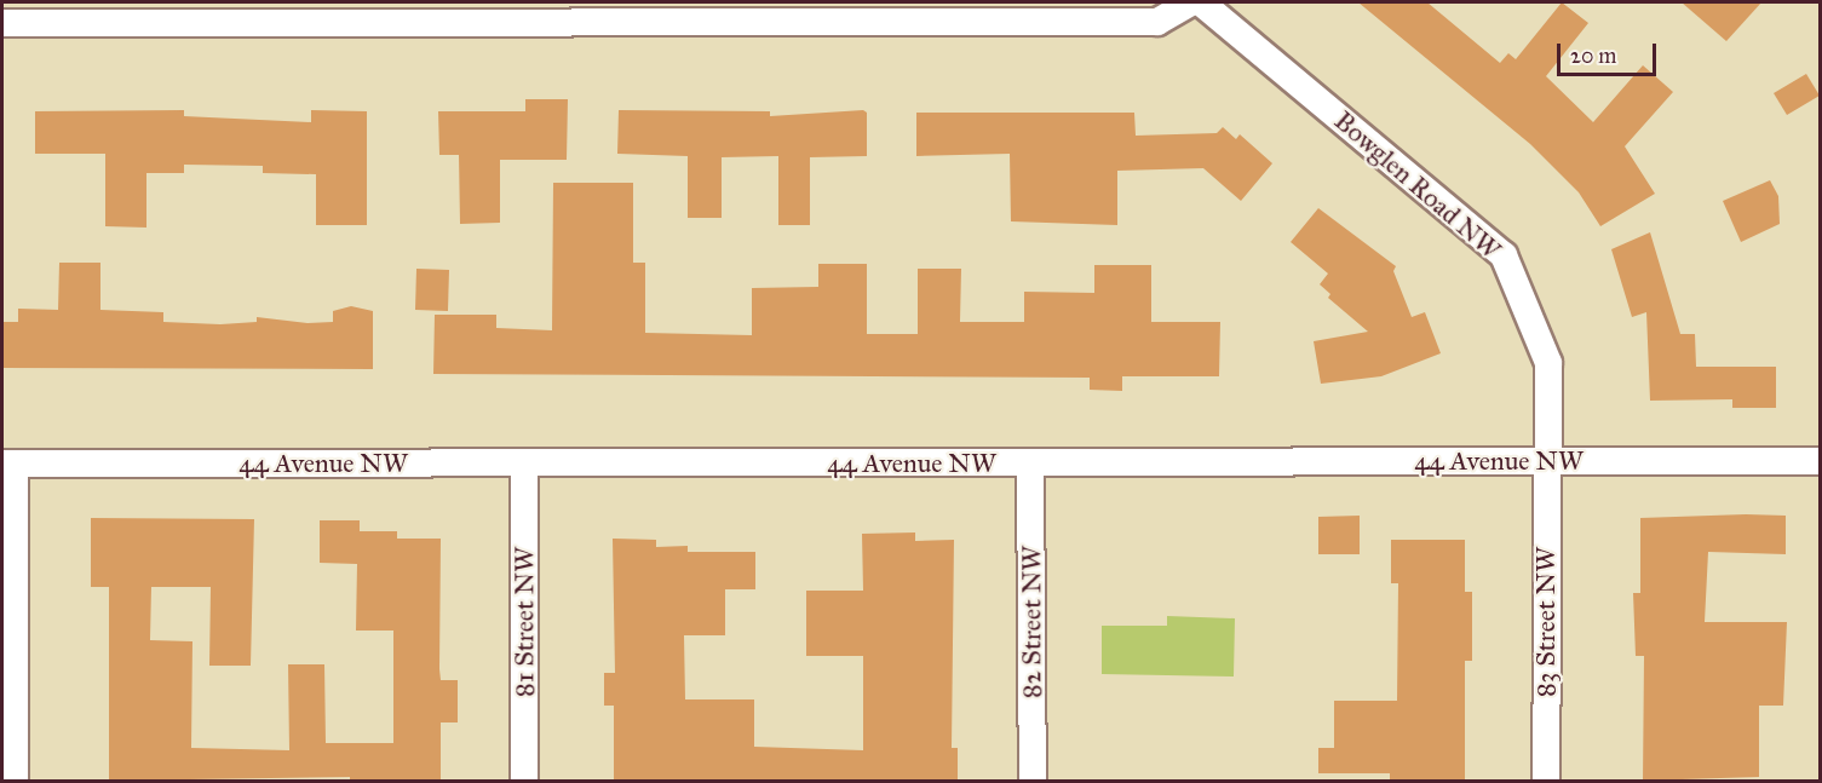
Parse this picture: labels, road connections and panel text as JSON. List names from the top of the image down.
{
  "streets": {
    "street": [
      "Bowglen Road NW",
      "44 Avenue NW",
      "81 Street NW",
      "82 Street NW",
      "83 Street NW"
    ]
  },
  "crossings": [
    ["Bowglen Road NW", "44 Avenue NW"],
    ["Bowglen Road NW", "83 Street NW"],
    ["44 Avenue NW", "81 Street NW"],
    ["44 Avenue NW", "82 Street NW"],
    ["44 Avenue NW", "83 Street NW"]
  ],
  "scale_bar": "20 m"
}
